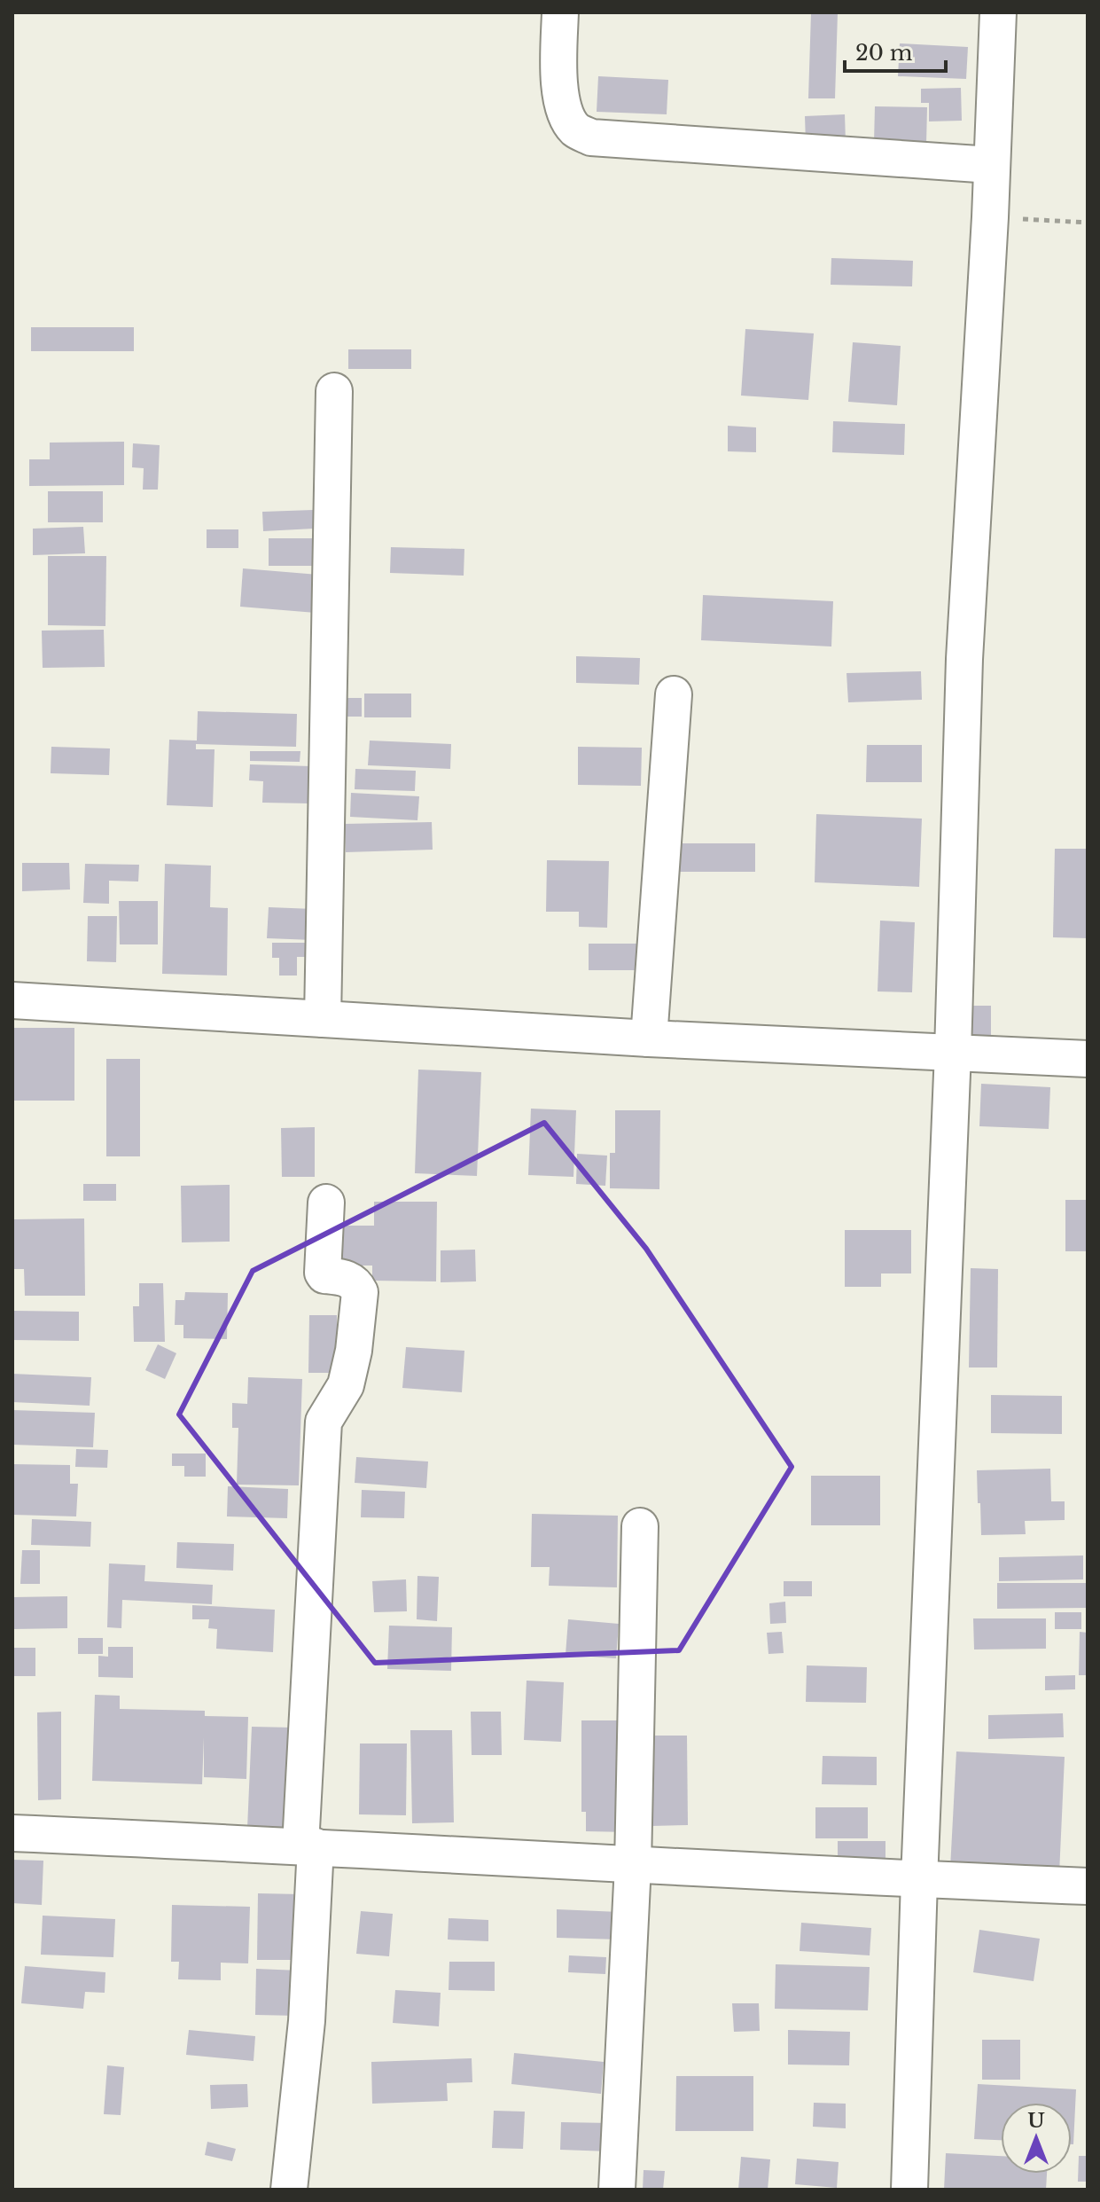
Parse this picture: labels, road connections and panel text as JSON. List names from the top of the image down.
{
  "scale_bar": "20 m",
  "north": "top"
}
